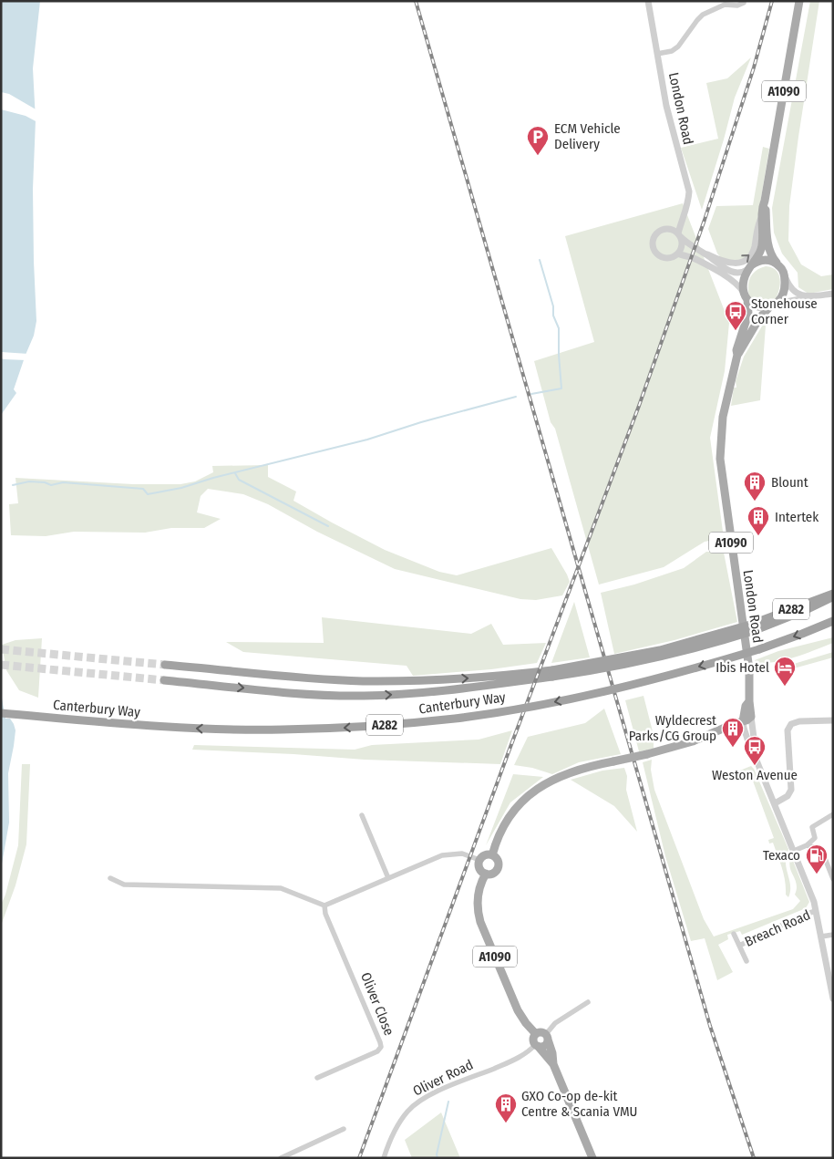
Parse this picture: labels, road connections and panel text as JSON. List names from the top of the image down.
{
  "streets": {
    "highway": ["A282", "Canterbury Way"],
    "main road": ["A1090", "London Road"],
    "street": ["Breach Road", "Oliver Close", "Oliver Road"]
  },
  "crossings": [
    ["A1090", "London Road"],
    ["A1090", "Oliver Road"],
    ["London Road", "Breach Road"]
  ],
  "places": {
    "parking": ["ECM Vehicle Delivery"],
    "bus stop": ["Stonehouse Corner", "Weston Avenue"],
    "building": [
      "Blount",
      "Intertek",
      "Wyldecrest Parks/CG Group",
      "GXO Co-op de-kit Centre & Scania VMU"
    ],
    "hotel": ["Ibis Hotel"],
    "fuel station": ["Texaco"]
  }
}
